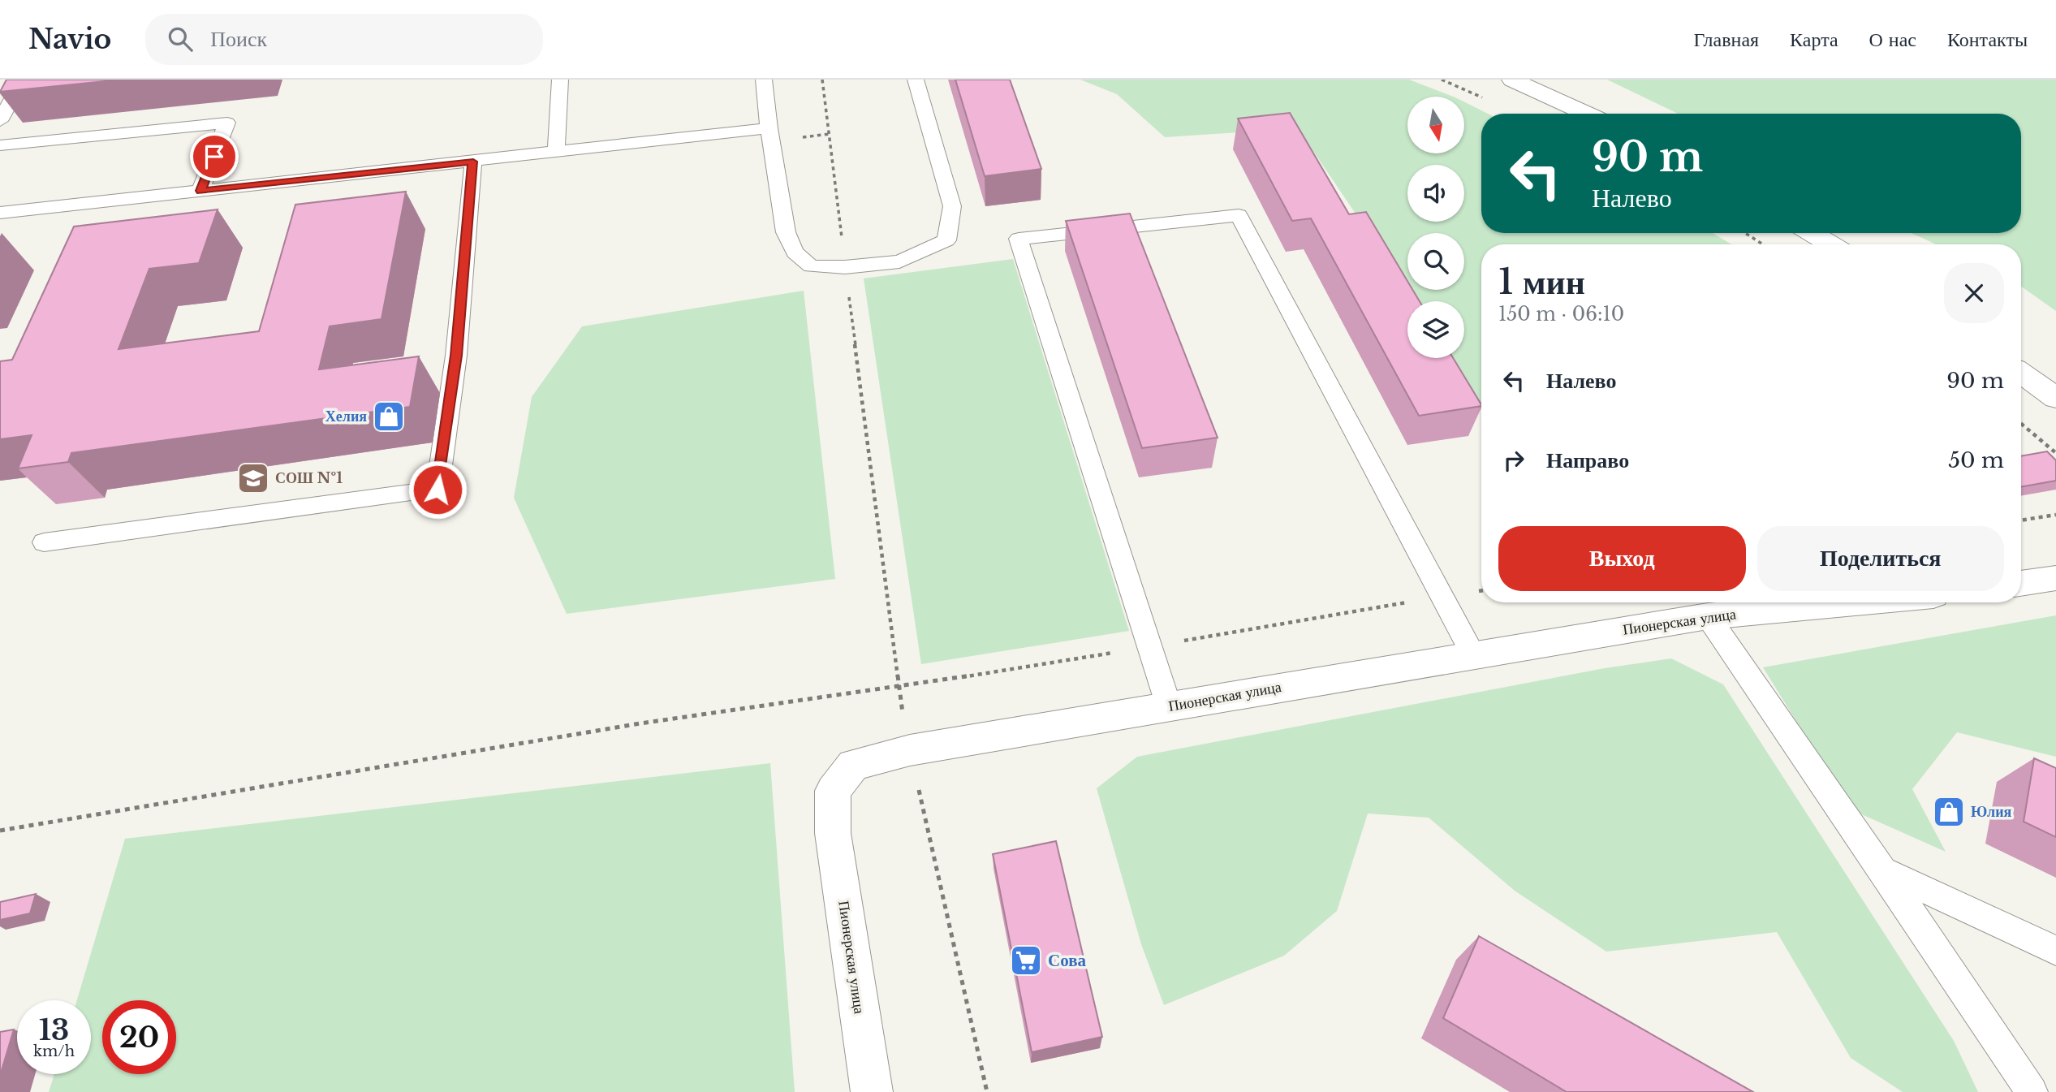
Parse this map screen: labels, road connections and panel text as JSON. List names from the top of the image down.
{
  "streets": {
    "street": ["Пионерская улица"]
  },
  "places": {
    "shop": ["Хелия", "Юлия"],
    "school or university": ["СОШ №1"],
    "supermarket": ["Сова"]
  },
  "north": "bottom",
  "page": {
    "header": "Navio",
    "search": "Поиск",
    "nav": [
      "Главная",
      "Карта",
      "О нас",
      "Контакты"
    ],
    "turn": ["90 m", "Налево"],
    "heading": ["1 мин", "150 m · 06:10"],
    "list": [
      {
        "name": "Налево",
        "value": "90 m"
      },
      {
        "name": "Направо",
        "value": "50 m"
      }
    ],
    "buttons": ["Выход", "Поделиться"],
    "speed": "13 km/h",
    "limit": "20"
  }
}
